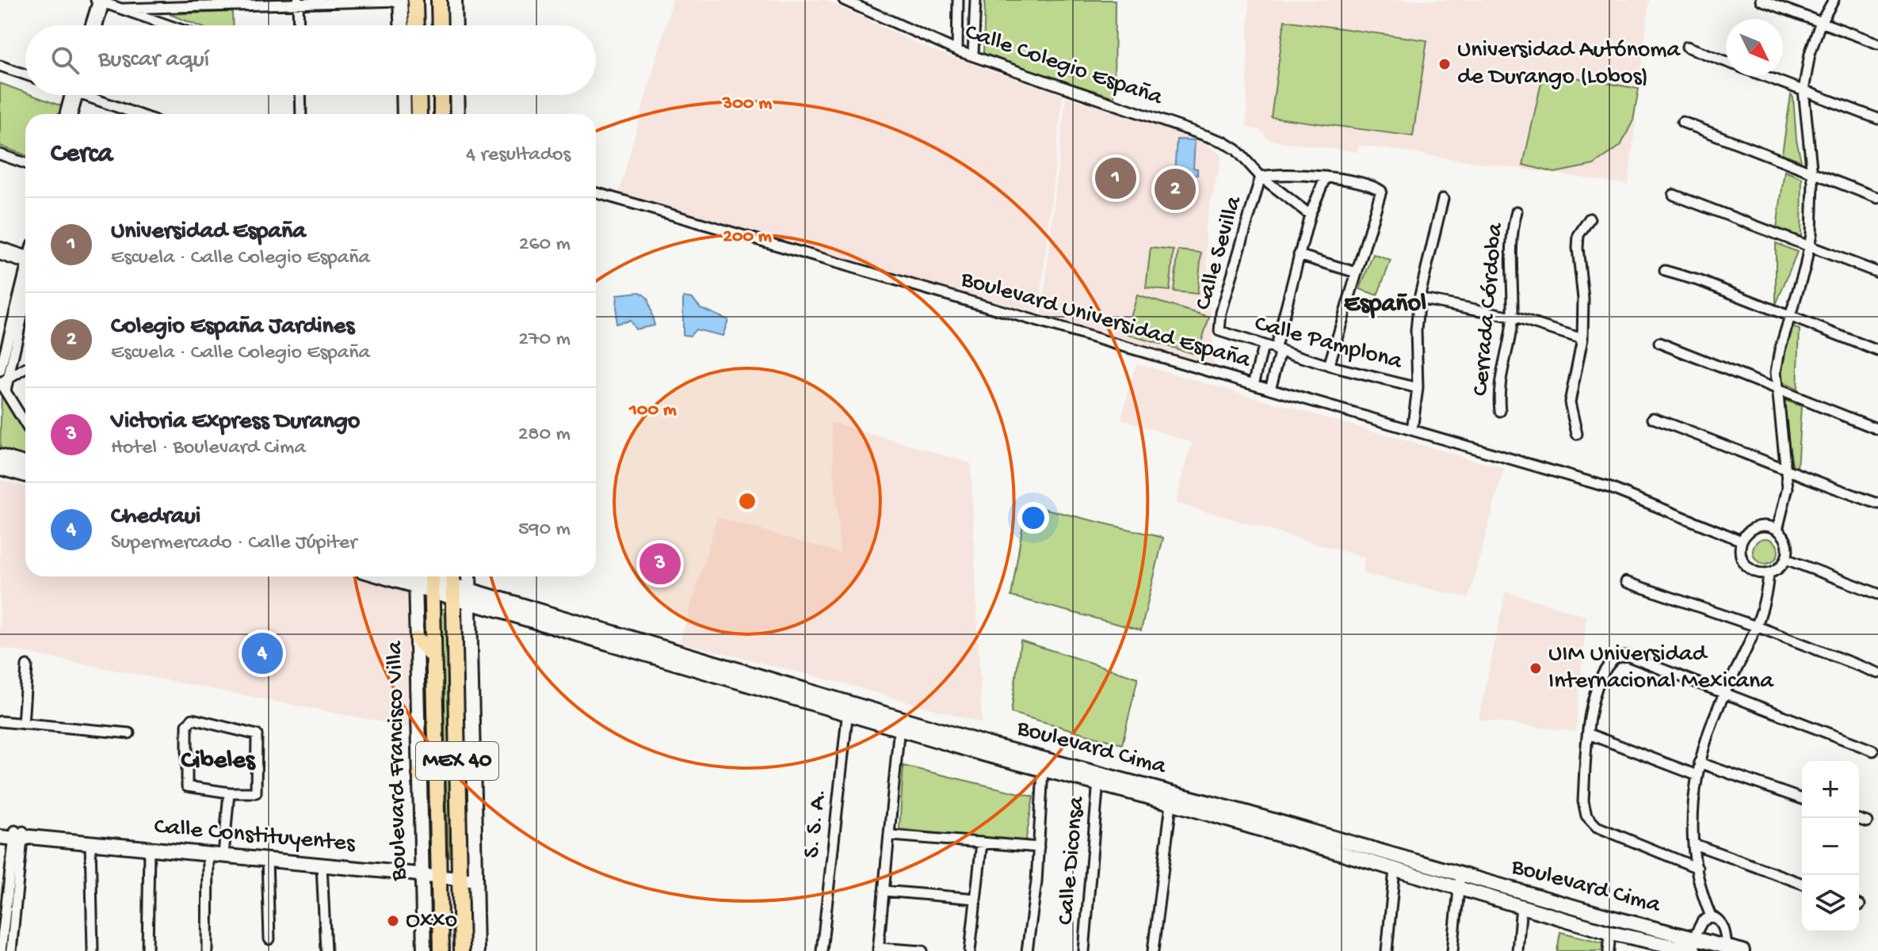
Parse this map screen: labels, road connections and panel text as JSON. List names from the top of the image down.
{
  "streets": {
    "main road": [
      "Boulevard Cima",
      "Boulevard Francisco Villa",
      "MEX 40",
      "Calle Constituyentes"
    ],
    "street": [
      "Calle Colegio España",
      "Calle Sevilla",
      "Cerrada Córdoba",
      "Boulevard Universidad España",
      "Calle Pamplona",
      "S. S. A.",
      "Calle Diconsa"
    ]
  },
  "crossings": [
    ["Calle Colegio España", "Calle Sevilla"],
    ["Calle Sevilla", "Calle Pamplona"],
    ["Boulevard Cima", "Boulevard Francisco Villa"],
    ["Boulevard Cima", "MEX 40"],
    ["Boulevard Cima", "S. S. A."],
    ["Boulevard Cima", "Calle Diconsa"],
    ["Boulevard Francisco Villa", "Calle Constituyentes"],
    ["MEX 40", "Calle Constituyentes"]
  ],
  "districts": ["Español", "Cibeles"],
  "places": ["Universidad Autónoma de Durango (Lobos)", "UIM Universidad Internacional Mexicana", "Oxxo"],
  "north": "bottom right",
  "page": {
    "search": "Buscar aquí",
    "heading": ["Cerca", "4 resultados"],
    "pins": [
      "1",
      "2",
      "3",
      "4"
    ],
    "list": [
      {
        "mark": "1",
        "name": "Universidad España",
        "note": "Escuela · Calle Colegio España",
        "value": "260 m"
      },
      {
        "mark": "2",
        "name": "Colegio España Jardines",
        "note": "Escuela · Calle Colegio España",
        "value": "270 m"
      },
      {
        "mark": "3",
        "name": "Victoria Express Durango",
        "note": "Hotel · Boulevard Cima",
        "value": "280 m"
      },
      {
        "mark": "4",
        "name": "Chedraui",
        "note": "Supermercado · Calle Júpiter",
        "value": "590 m"
      }
    ],
    "map_buttons": ["+", "−"]
  },
  "rings": ["300 m", "200 m", "100 m"]
}
